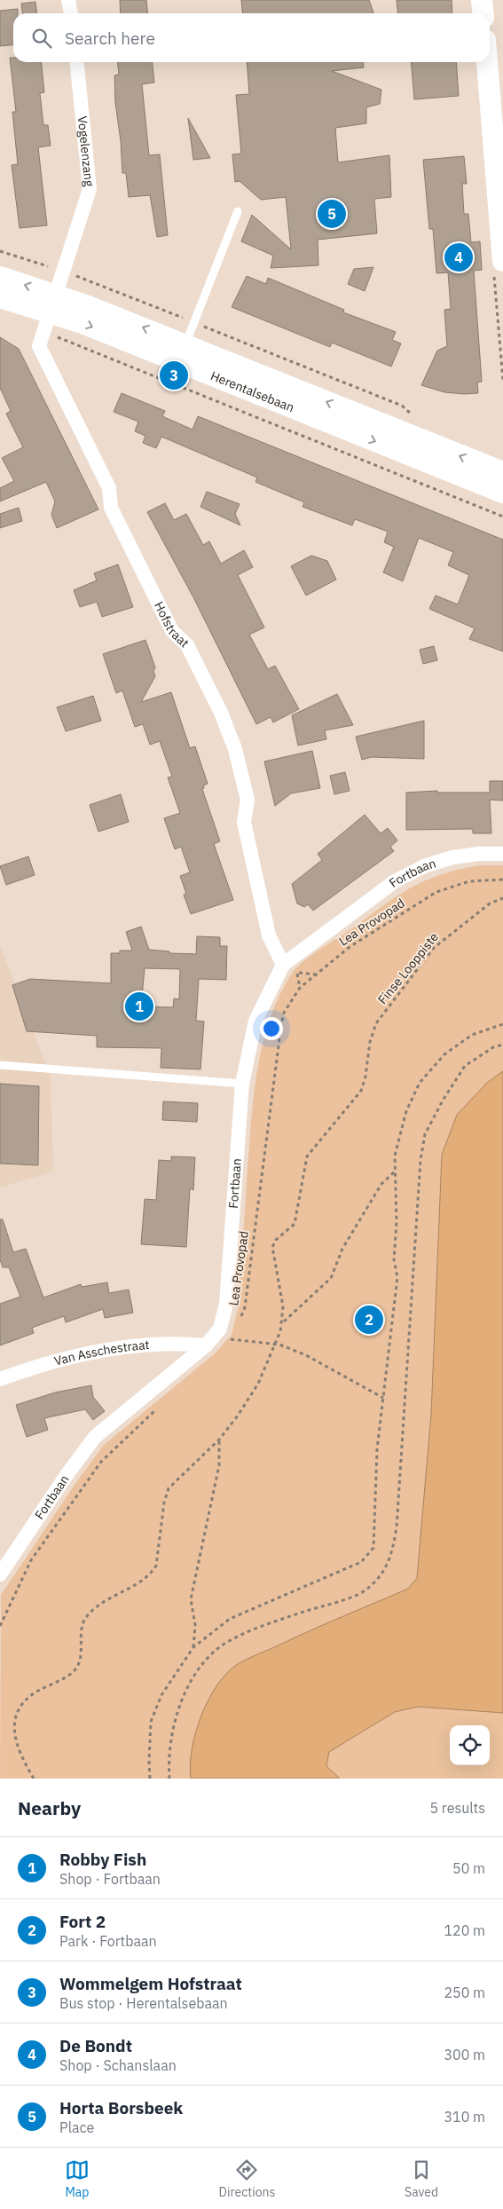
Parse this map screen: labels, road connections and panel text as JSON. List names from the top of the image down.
{
  "streets": {
    "main road": ["Herentalsebaan"],
    "street": [
      "Vogelenzang",
      "Hofstraat",
      "Fortbaan",
      "Van Asschestraat"
    ],
    "path": ["Lea Provopad", "Finse Looppiste"]
  },
  "crossings": [
    ["Vogelenzang", "Herentalsebaan"],
    ["Vogelenzang", "Hofstraat"],
    ["Herentalsebaan", "Hofstraat"],
    ["Hofstraat", "Fortbaan"],
    ["Fortbaan", "Van Asschestraat"]
  ],
  "page": {
    "search": "Search here",
    "pins": [
      "5",
      "4",
      "3",
      "1",
      "2"
    ],
    "heading": ["Nearby", "5 results"],
    "list": [
      {
        "mark": "1",
        "name": "Robby Fish",
        "note": "Shop · Fortbaan",
        "value": "50 m"
      },
      {
        "mark": "2",
        "name": "Fort 2",
        "note": "Park · Fortbaan",
        "value": "120 m"
      },
      {
        "mark": "3",
        "name": "Wommelgem Hofstraat",
        "note": "Bus stop · Herentalsebaan",
        "value": "250 m"
      },
      {
        "mark": "4",
        "name": "De Bondt",
        "note": "Shop · Schanslaan",
        "value": "300 m"
      },
      {
        "mark": "5",
        "name": "Horta Borsbeek",
        "note": "Place",
        "value": "310 m"
      }
    ],
    "nav": ["Map", "Directions", "Saved"]
  }
}
